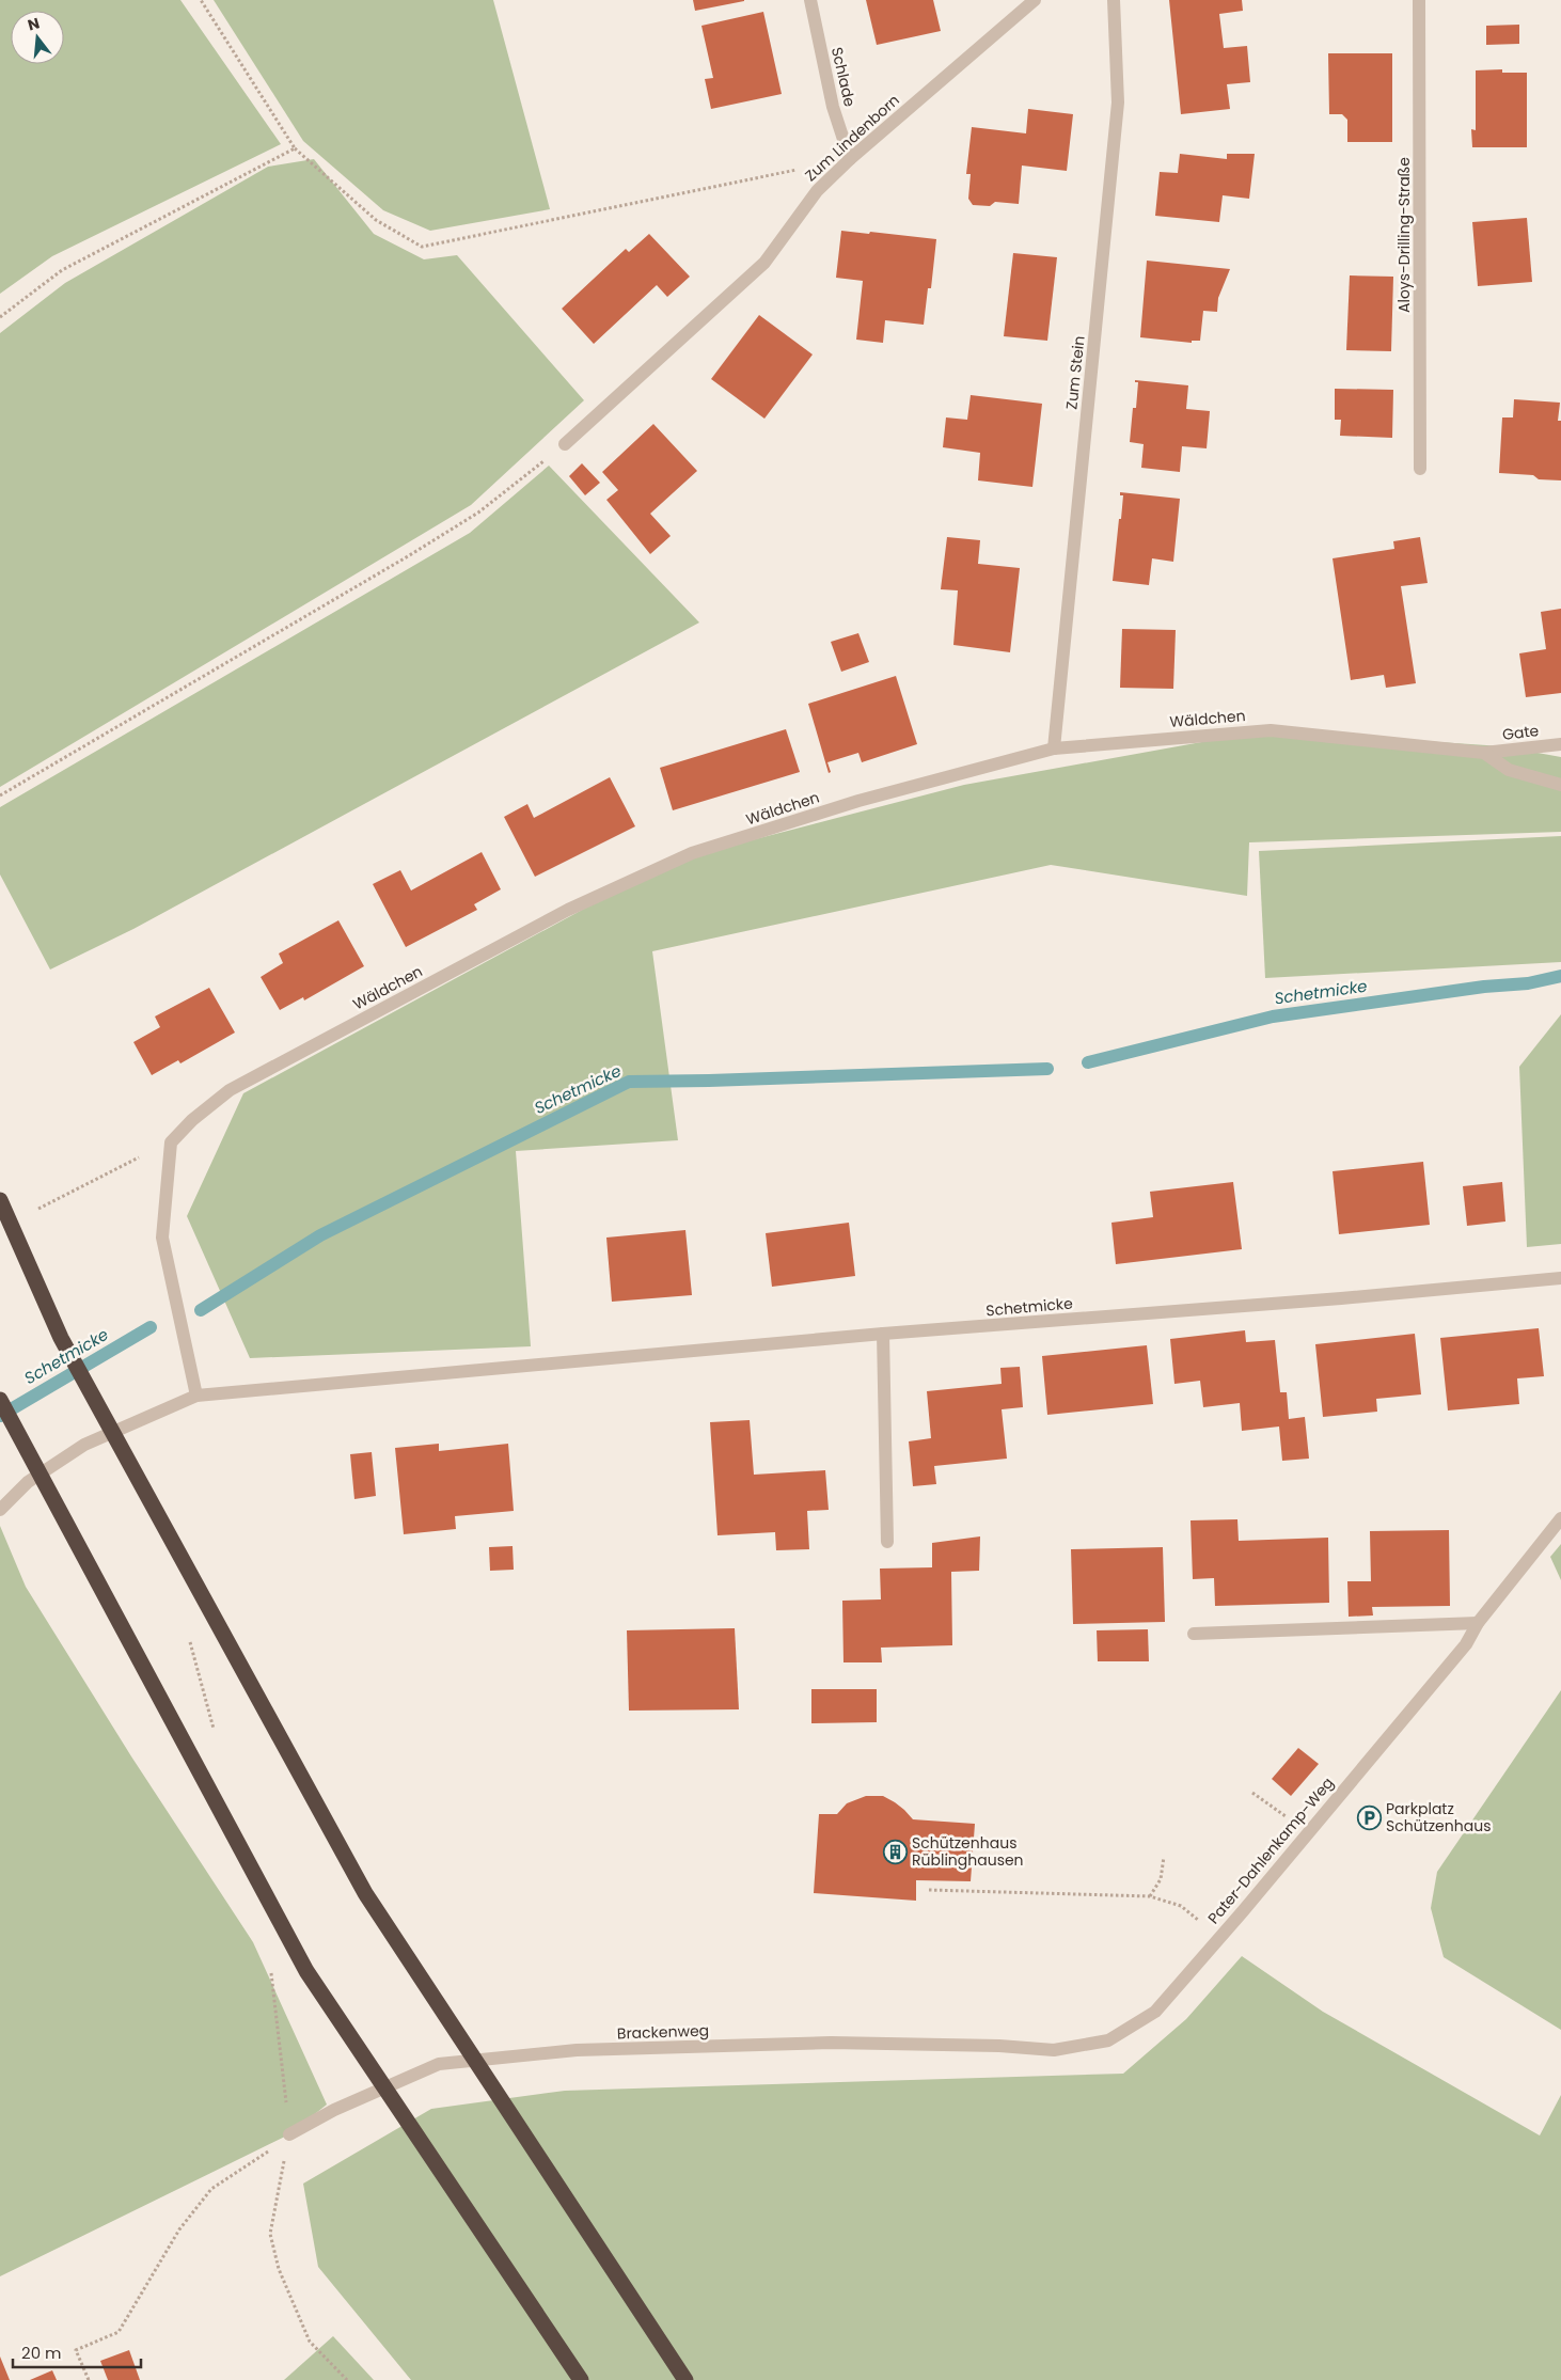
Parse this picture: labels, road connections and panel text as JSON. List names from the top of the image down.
{
  "streets": {
    "street": [
      "Schlade",
      "Zum Lindenborn",
      "Aloys-Drilling-Straße",
      "Zum Stein",
      "Wäldchen",
      "Gate",
      "Schetmicke",
      "Pater-Dahlenkamp-Weg",
      "Brackenweg"
    ]
  },
  "crossings": [
    ["Schlade", "Zum Lindenborn"],
    ["Zum Stein", "Wäldchen"],
    ["Wäldchen", "Gate"],
    ["Pater-Dahlenkamp-Weg", "Brackenweg"]
  ],
  "water": ["Schetmicke"],
  "places": {
    "parking": ["Parkplatz Schützenhaus"],
    "building": ["Schützenhaus Rüblinghausen"]
  },
  "scale_bar": "20 m",
  "north": "top"
}
